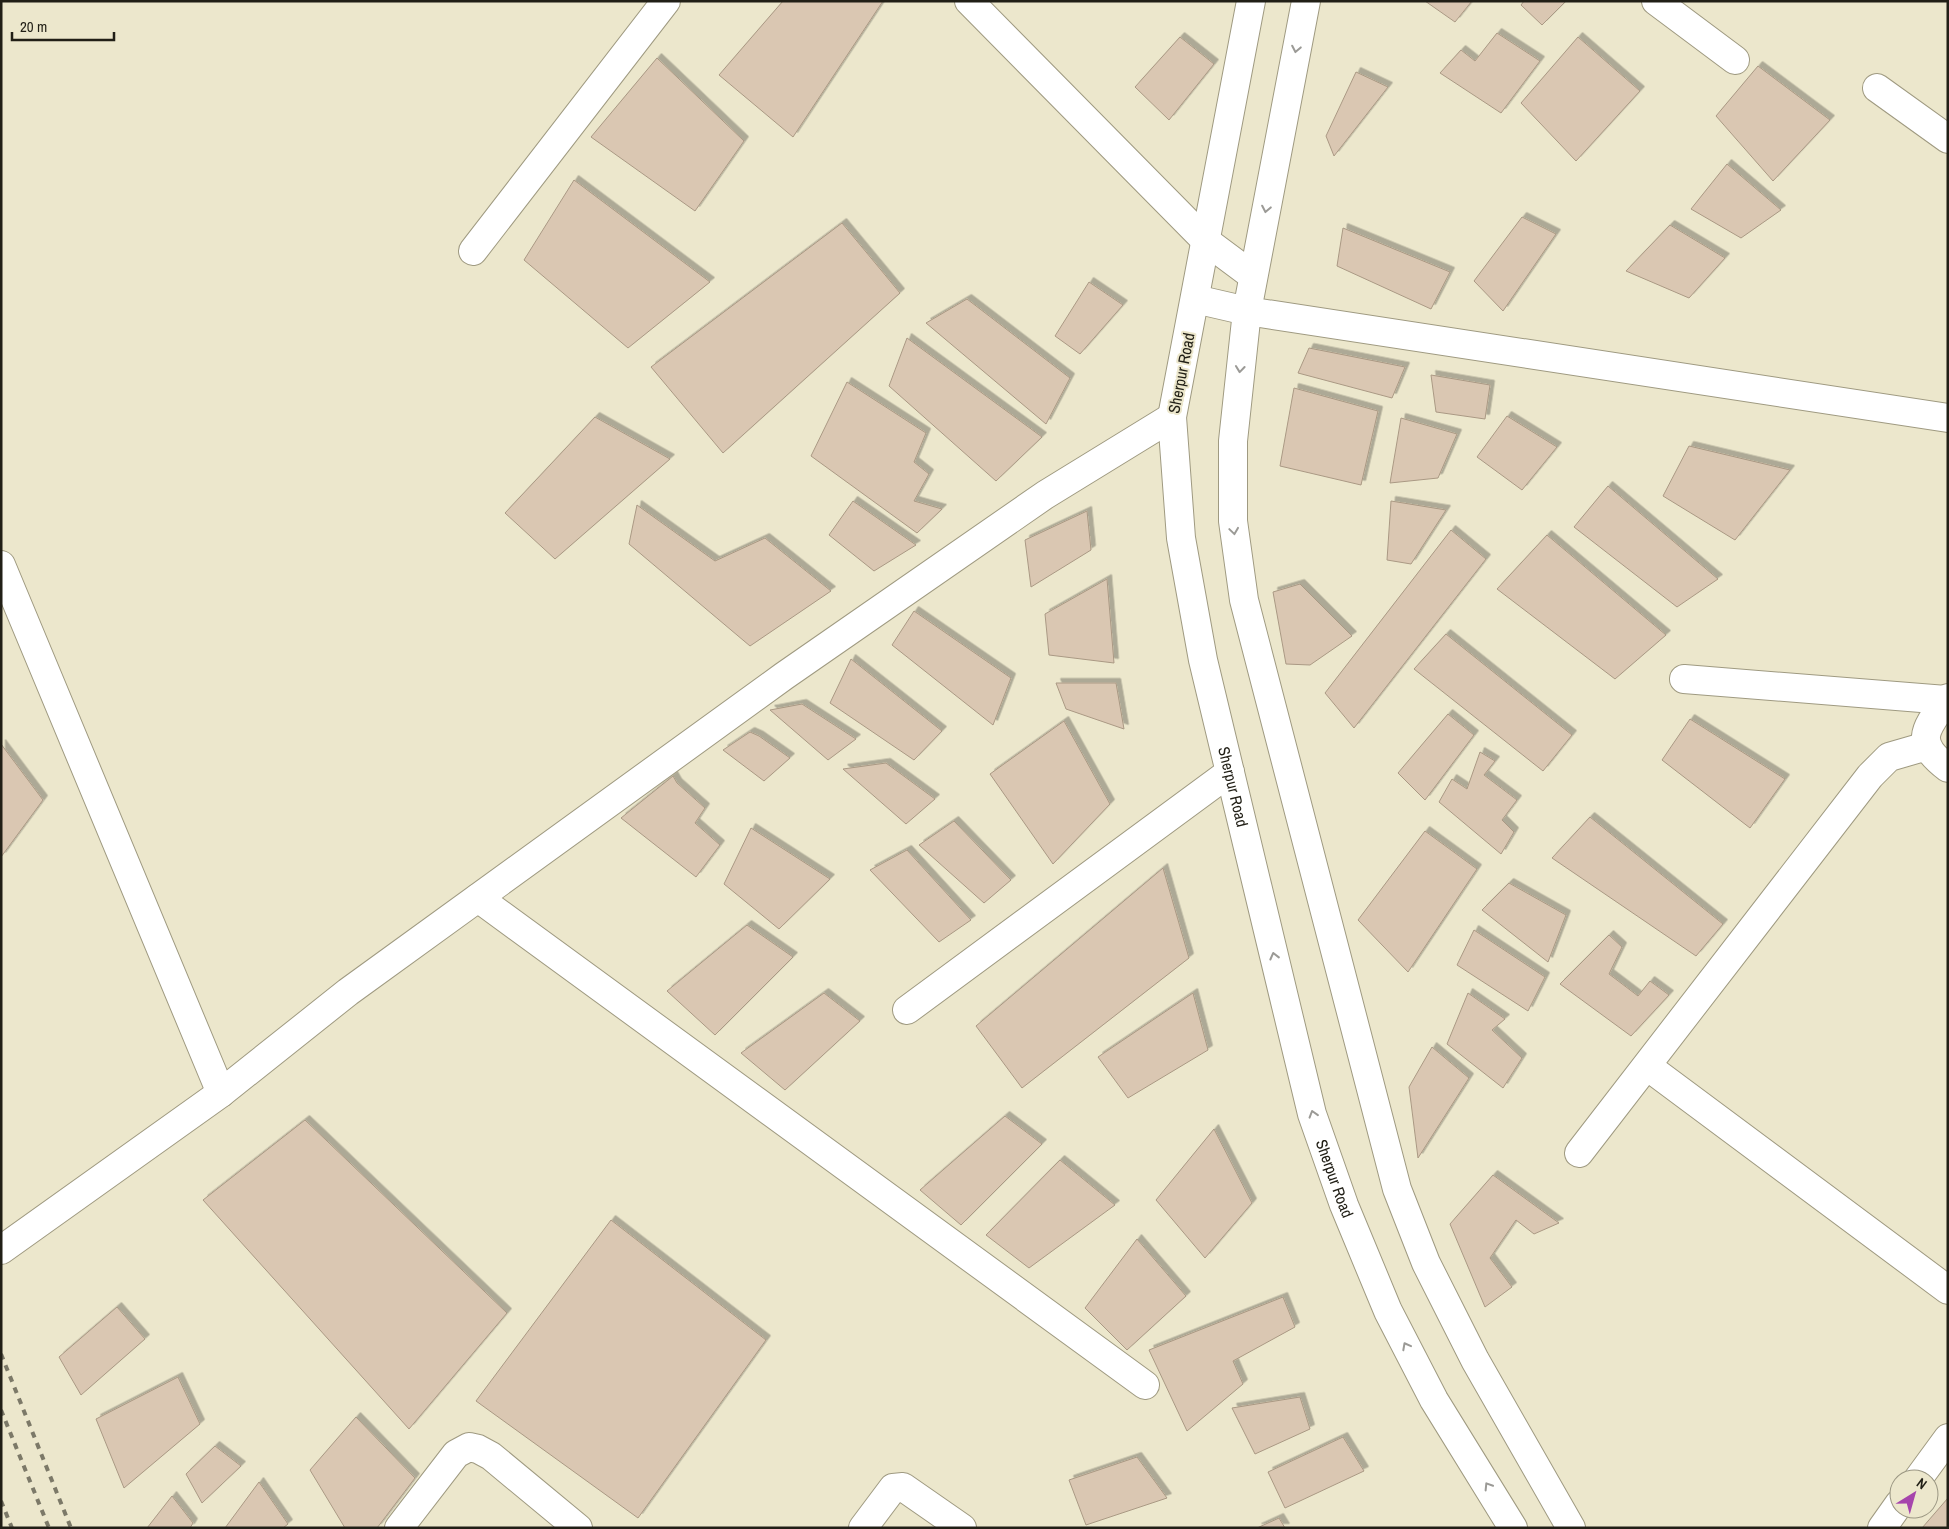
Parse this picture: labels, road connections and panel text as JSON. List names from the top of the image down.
{
  "streets": {
    "street": ["Sherpur Road"]
  },
  "scale_bar": "20 m",
  "north": "top right"
}
